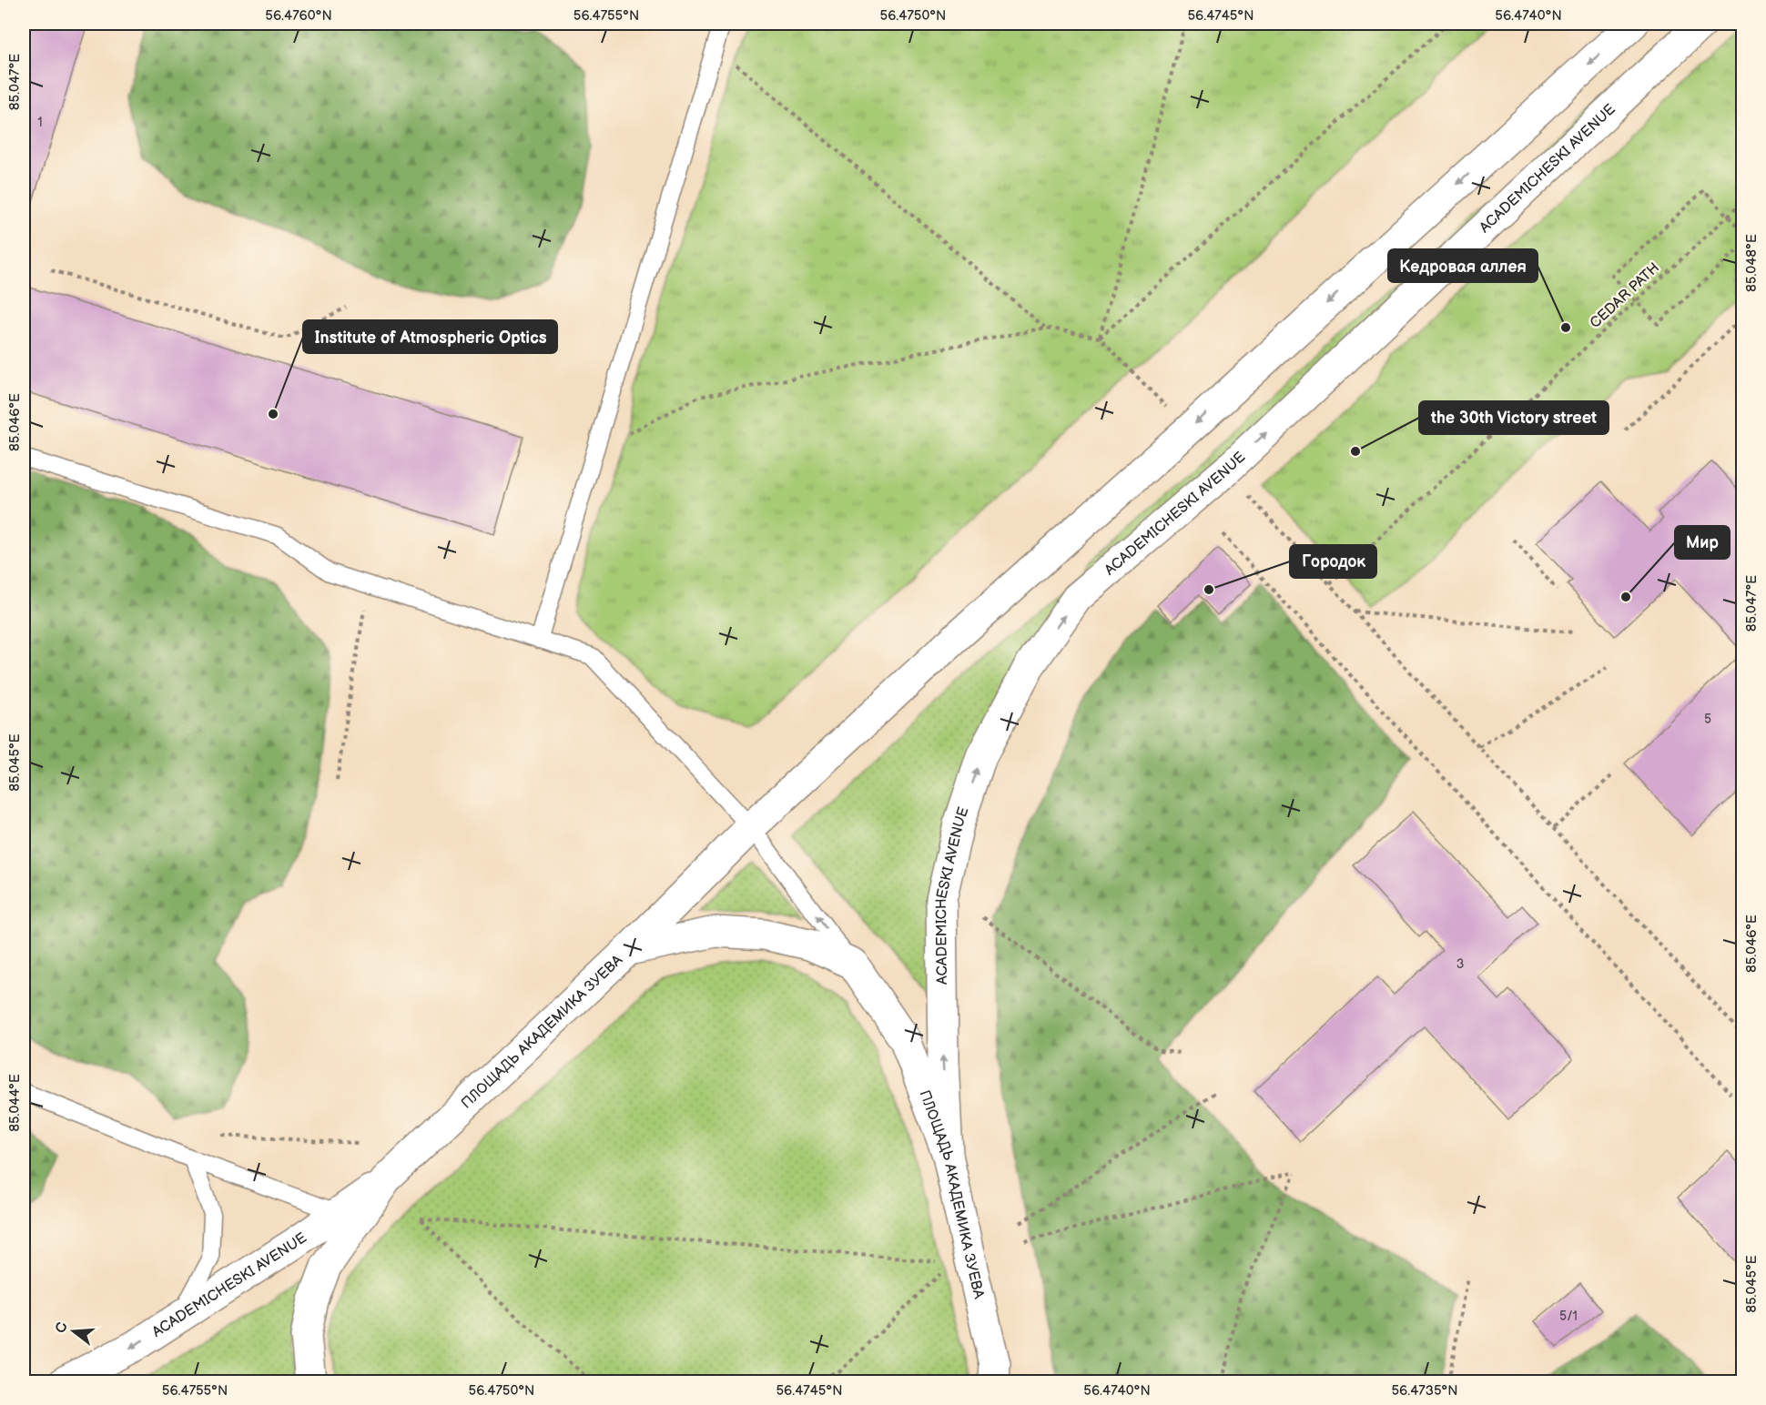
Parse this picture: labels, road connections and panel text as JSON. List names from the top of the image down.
{
  "streets": {
    "main road": ["ACADEMICHESKI AVENUE", "ПЛОЩАДЬ АКАДЕМИКА ЗУЕВА"],
    "path": ["CEDAR PATH"]
  },
  "crossings": [
    ["ACADEMICHESKI AVENUE", "ПЛОЩАДЬ АКАДЕМИКА ЗУЕВА"]
  ],
  "places": [
    "Кедровая аллея",
    "Institute of Atmospheric Optics",
    "the 30th Victory street",
    "Городок",
    "Мир"
  ],
  "house_numbers": [
    "1",
    "5",
    "3",
    "5/1"
  ],
  "north": "left",
  "coordinates": [
    "56.4760°N",
    "56.4755°N",
    "56.4750°N",
    "56.4745°N",
    "56.4740°N",
    "85.047°E",
    "85.048°E",
    "85.046°E",
    "85.045°E",
    "85.044°E",
    "56.4735°N"
  ]
}
